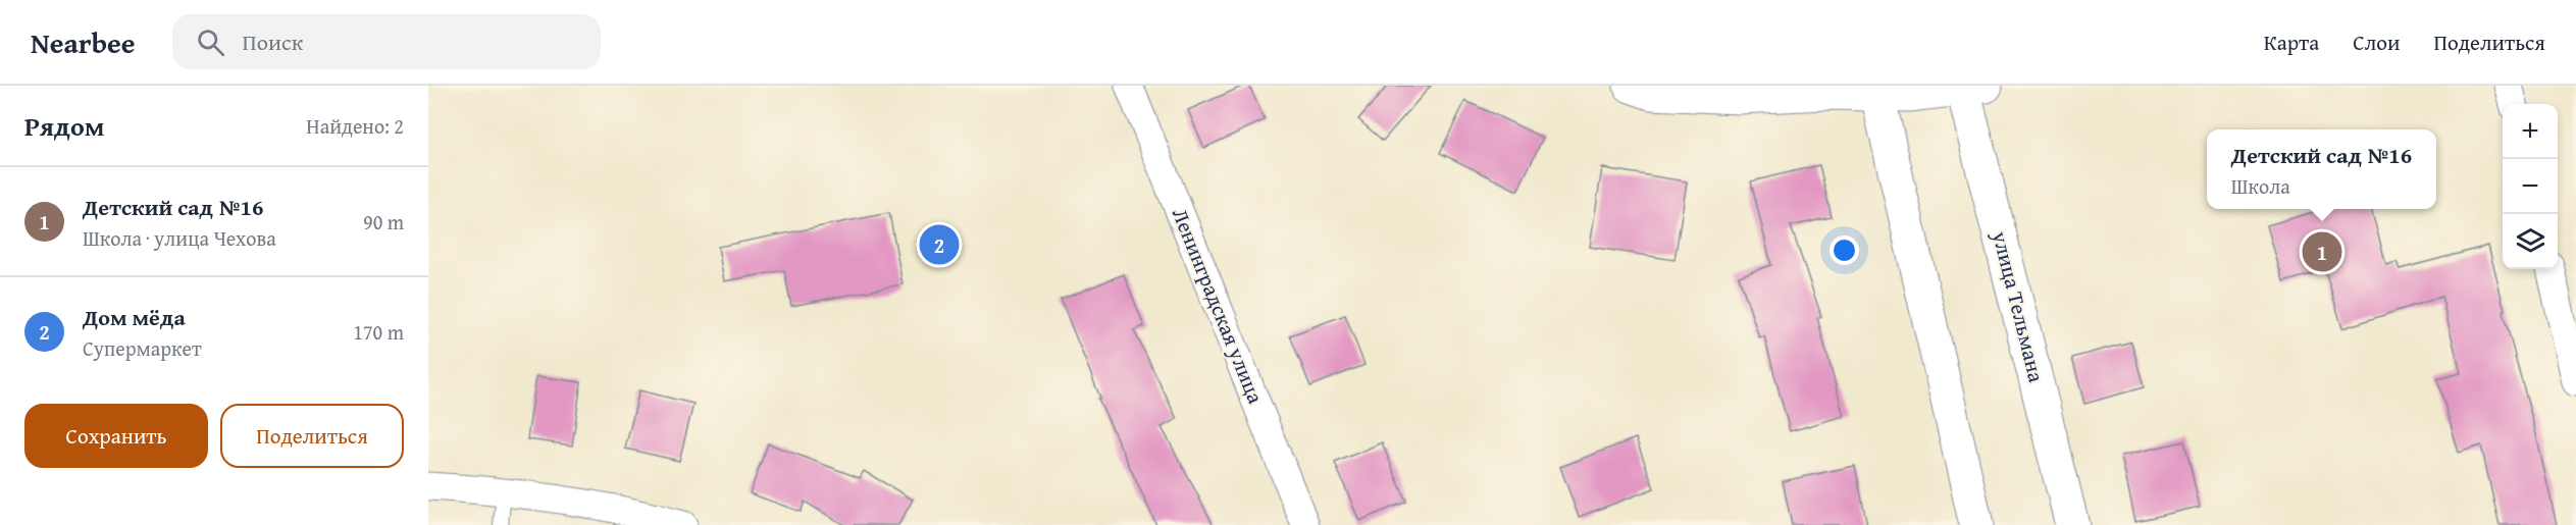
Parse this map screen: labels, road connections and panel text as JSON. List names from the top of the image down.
{
  "streets": {
    "main road": ["улица Тельмана"],
    "street": ["Ленинградская улица"]
  },
  "page": {
    "header": "Nearbee",
    "search": "Поиск",
    "nav": ["Карта", "Слои", "Поделиться"],
    "heading": ["Рядом", "Найдено: 2"],
    "map_buttons": ["+", "−"],
    "popup": ["Детский сад №16", "Школа"],
    "list": [
      {
        "mark": "1",
        "name": "Детский сад №16",
        "note": "Школа · улица Чехова",
        "value": "90 m"
      },
      {
        "mark": "2",
        "name": "Дом мёда",
        "note": "Супермаркет",
        "value": "170 m"
      }
    ],
    "pins": ["2", "1"],
    "buttons": ["Сохранить", "Поделиться"]
  }
}
